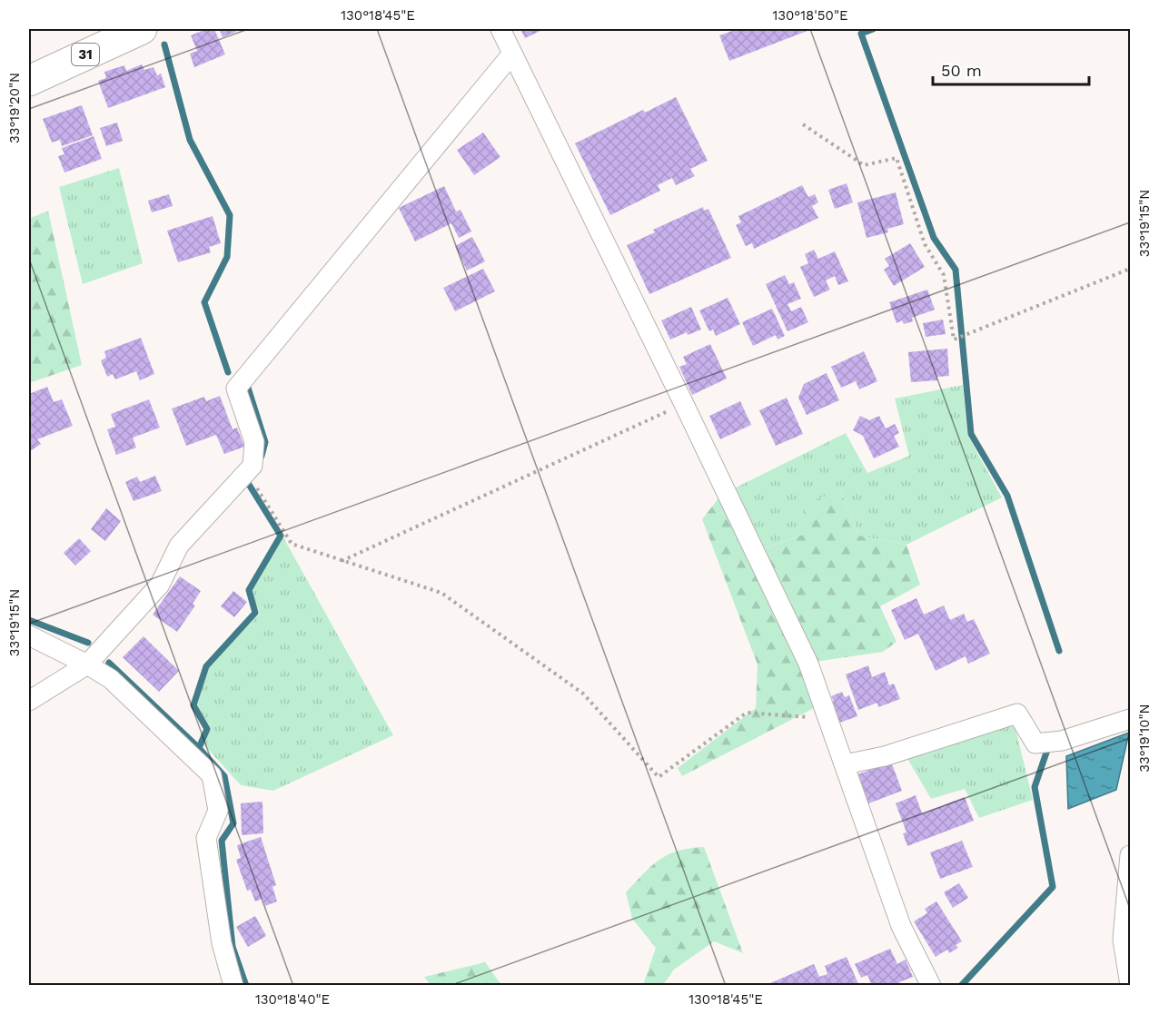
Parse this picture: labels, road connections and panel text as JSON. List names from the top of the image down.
{
  "streets": {
    "main road": ["31"]
  },
  "scale_bar": "50 m",
  "coordinates": [
    "130°18'45\"E",
    "130°18'50\"E",
    "33°19'20\"N",
    "33°19'15\"N",
    "33°19'10\"N",
    "130°18'40\"E"
  ]
}
